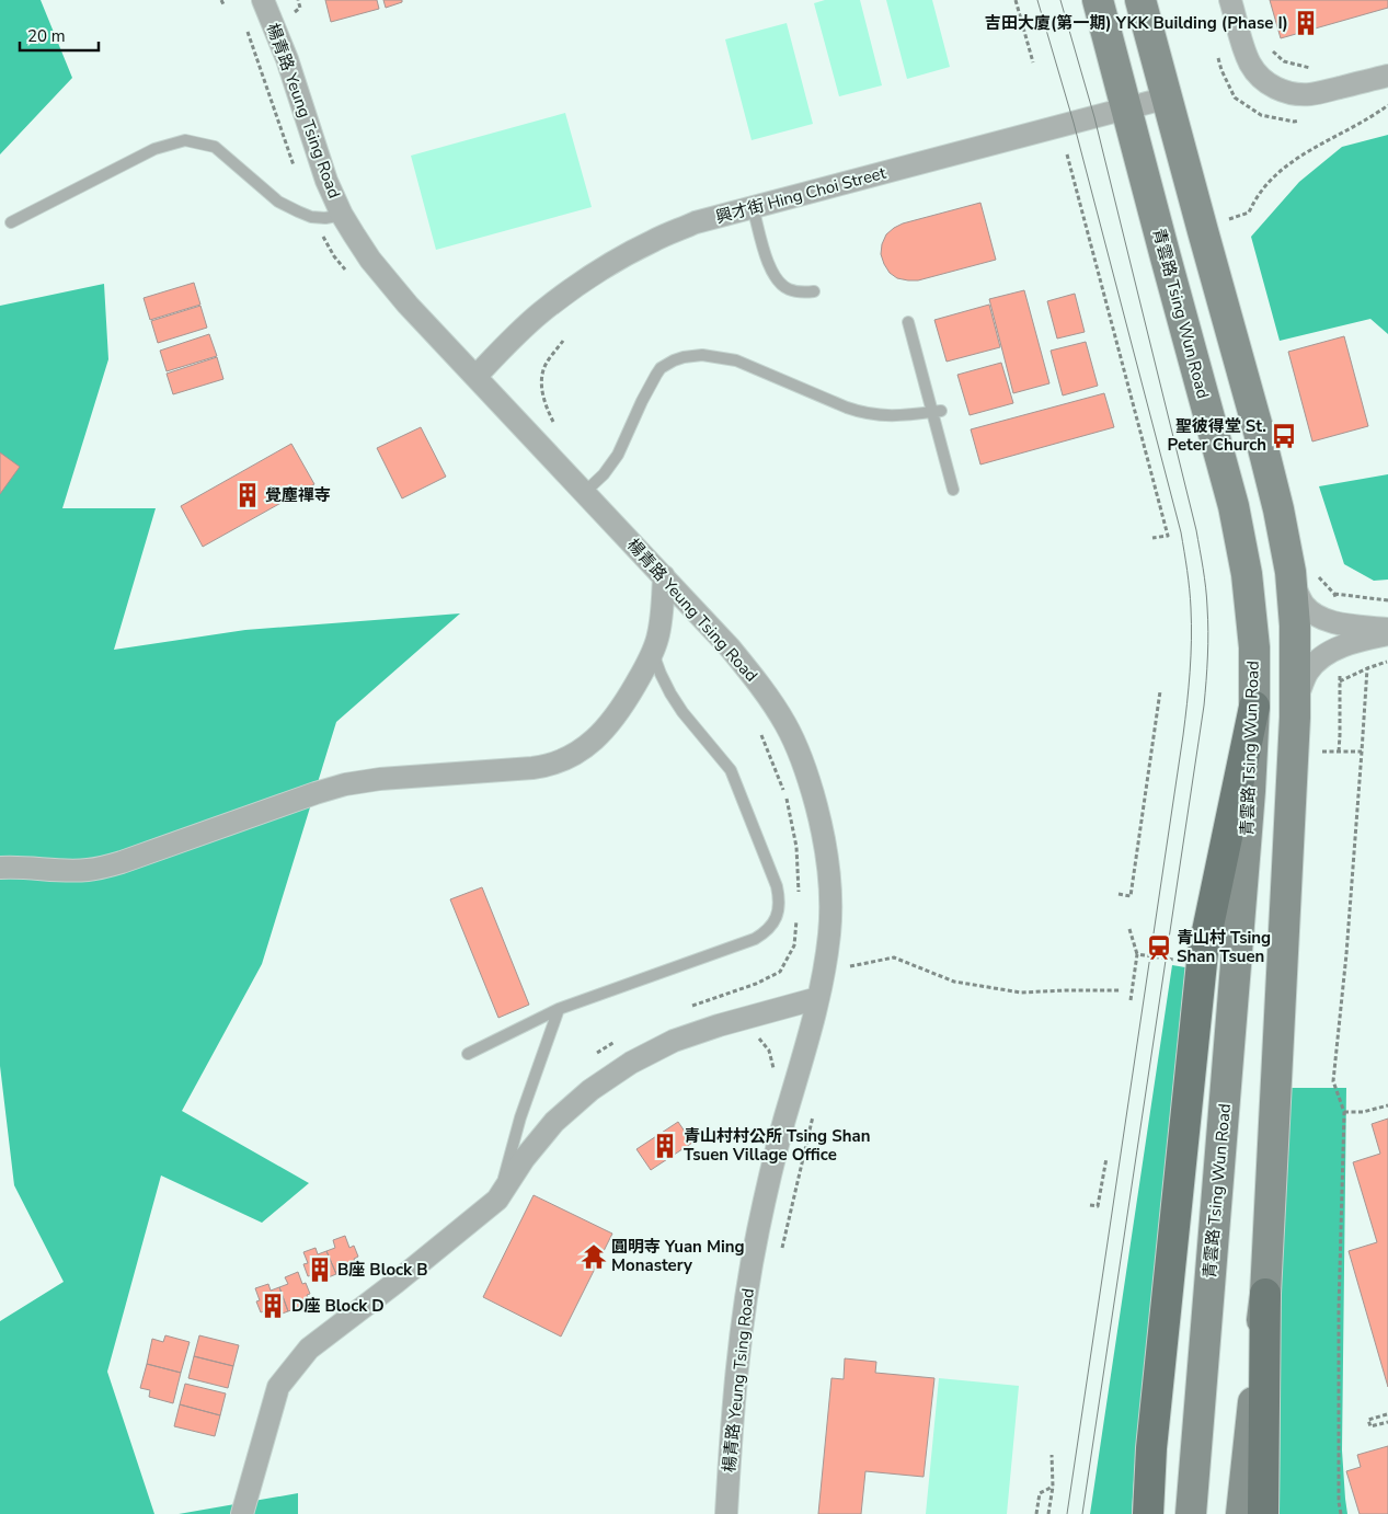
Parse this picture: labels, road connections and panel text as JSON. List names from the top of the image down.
{
  "streets": {
    "main road": ["青雲路 Tsing Wun Road"],
    "street": ["楊青路 Yeung Tsing Road", "興才街 Hing Choi Street"]
  },
  "crossings": [
    ["楊青路 Yeung Tsing Road", "興才街 Hing Choi Street"],
    ["興才街 Hing Choi Street", "青雲路 Tsing Wun Road"]
  ],
  "places": {
    "building": [
      "吉田大廈(第一期) YKK Building (Phase I)",
      "覺塵禪寺",
      "青山村村公所 Tsing Shan Tsuen Village Office",
      "B座 Block B",
      "D座 Block D"
    ],
    "bus stop": ["聖彼得堂 St. Peter Church"],
    "station": ["青山村 Tsing Shan Tsuen"],
    "temple": ["圓明寺 Yuan Ming Monastery"]
  },
  "scale_bar": "20 m"
}
